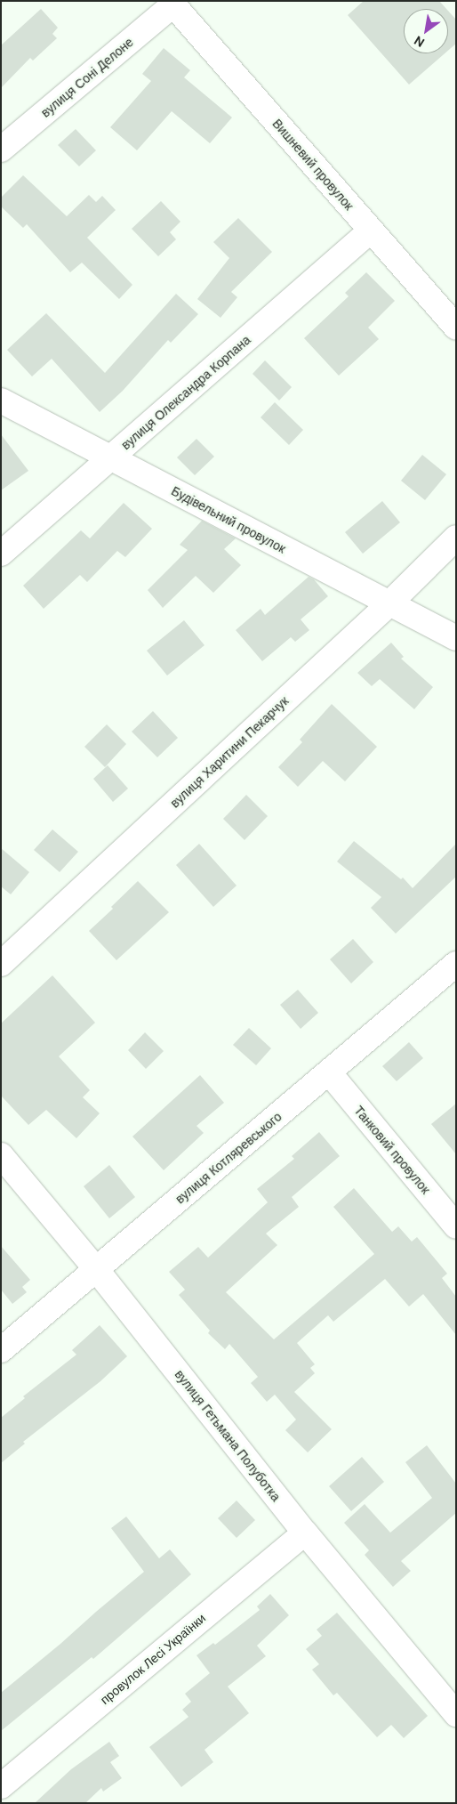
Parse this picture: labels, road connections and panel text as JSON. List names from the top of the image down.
{
  "streets": {
    "street": [
      "вулиця Соні Делоне",
      "Вишневий провулок",
      "вулиця Олександра Корпана",
      "Будівельний провулок",
      "вулиця Харитини Пекарчук",
      "Танковий провулок",
      "вулиця Котляревського",
      "вулиця Гетьмана Полуботка",
      "провулок Лесі Українки"
    ]
  },
  "crossings": [
    ["вулиця Соні Делоне", "Вишневий провулок"],
    ["Вишневий провулок", "вулиця Олександра Корпана"],
    ["вулиця Олександра Корпана", "Будівельний провулок"],
    ["Будівельний провулок", "вулиця Харитини Пекарчук"],
    ["Танковий провулок", "вулиця Котляревського"],
    ["вулиця Котляревського", "вулиця Гетьмана Полуботка"],
    ["вулиця Гетьмана Полуботка", "провулок Лесі Українки"]
  ],
  "north": "bottom left"
}
